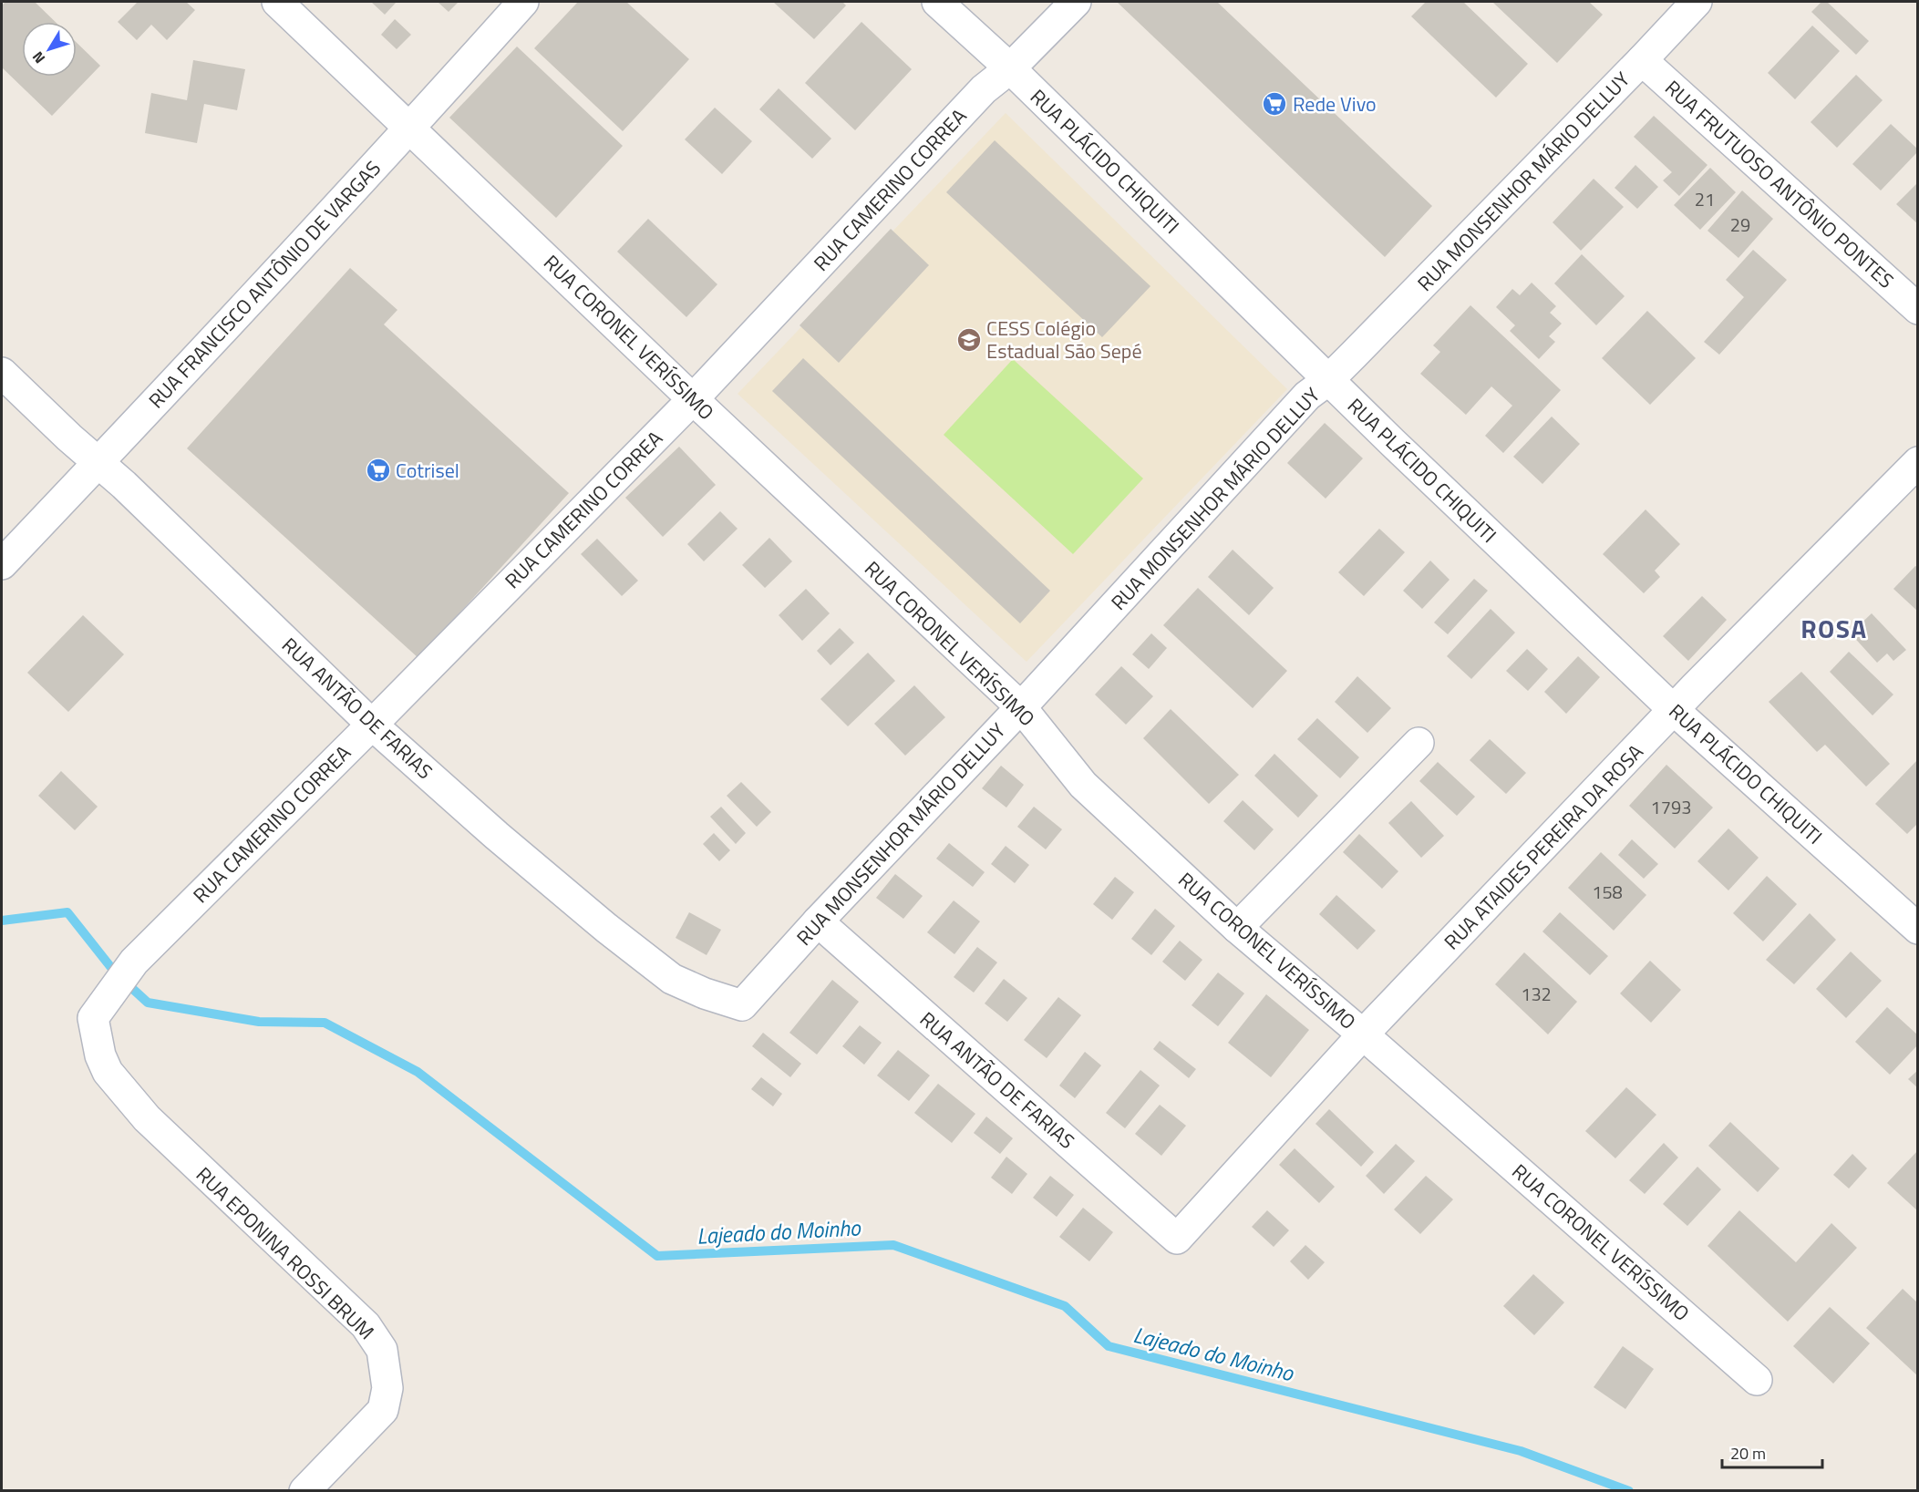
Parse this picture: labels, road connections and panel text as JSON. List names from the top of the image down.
{
  "streets": {
    "street": [
      "RUA PLÁCIDO CHIQUITI",
      "RUA MONSENHOR MÁRIO DELLUY",
      "RUA FRUTUOSO ANTÔNIO PONTES",
      "RUA CAMERINO CORREA",
      "RUA FRANCISCO ANTÔNIO DE VARGAS",
      "RUA CORONEL VERÍSSIMO",
      "RUA ANTÃO DE FARIAS",
      "RUA ATAIDES PEREIRA DA ROSA",
      "RUA EPONINA ROSSI BRUM"
    ]
  },
  "crossings": [
    ["RUA PLÁCIDO CHIQUITI", "RUA MONSENHOR MÁRIO DELLUY"],
    ["RUA PLÁCIDO CHIQUITI", "RUA CAMERINO CORREA"],
    ["RUA PLÁCIDO CHIQUITI", "RUA ATAIDES PEREIRA DA ROSA"],
    ["RUA MONSENHOR MÁRIO DELLUY", "RUA FRUTUOSO ANTÔNIO PONTES"],
    ["RUA MONSENHOR MÁRIO DELLUY", "RUA CORONEL VERÍSSIMO"],
    ["RUA MONSENHOR MÁRIO DELLUY", "RUA ANTÃO DE FARIAS"],
    ["RUA CAMERINO CORREA", "RUA CORONEL VERÍSSIMO"],
    ["RUA CAMERINO CORREA", "RUA ANTÃO DE FARIAS"],
    ["RUA CAMERINO CORREA", "RUA EPONINA ROSSI BRUM"],
    ["RUA FRANCISCO ANTÔNIO DE VARGAS", "RUA CORONEL VERÍSSIMO"],
    ["RUA FRANCISCO ANTÔNIO DE VARGAS", "RUA ANTÃO DE FARIAS"],
    ["RUA CORONEL VERÍSSIMO", "RUA ATAIDES PEREIRA DA ROSA"],
    ["RUA ANTÃO DE FARIAS", "RUA ATAIDES PEREIRA DA ROSA"]
  ],
  "districts": ["ROSA"],
  "water": ["Lajeado do Moinho"],
  "places": {
    "supermarket": ["Rede Vivo", "Cotrisel"],
    "school or university": ["CESS Colégio Estadual São Sepé"]
  },
  "house_numbers": [
    "21",
    "29",
    "1793",
    "158",
    "132"
  ],
  "scale_bar": "20 m",
  "north": "bottom left"
}
